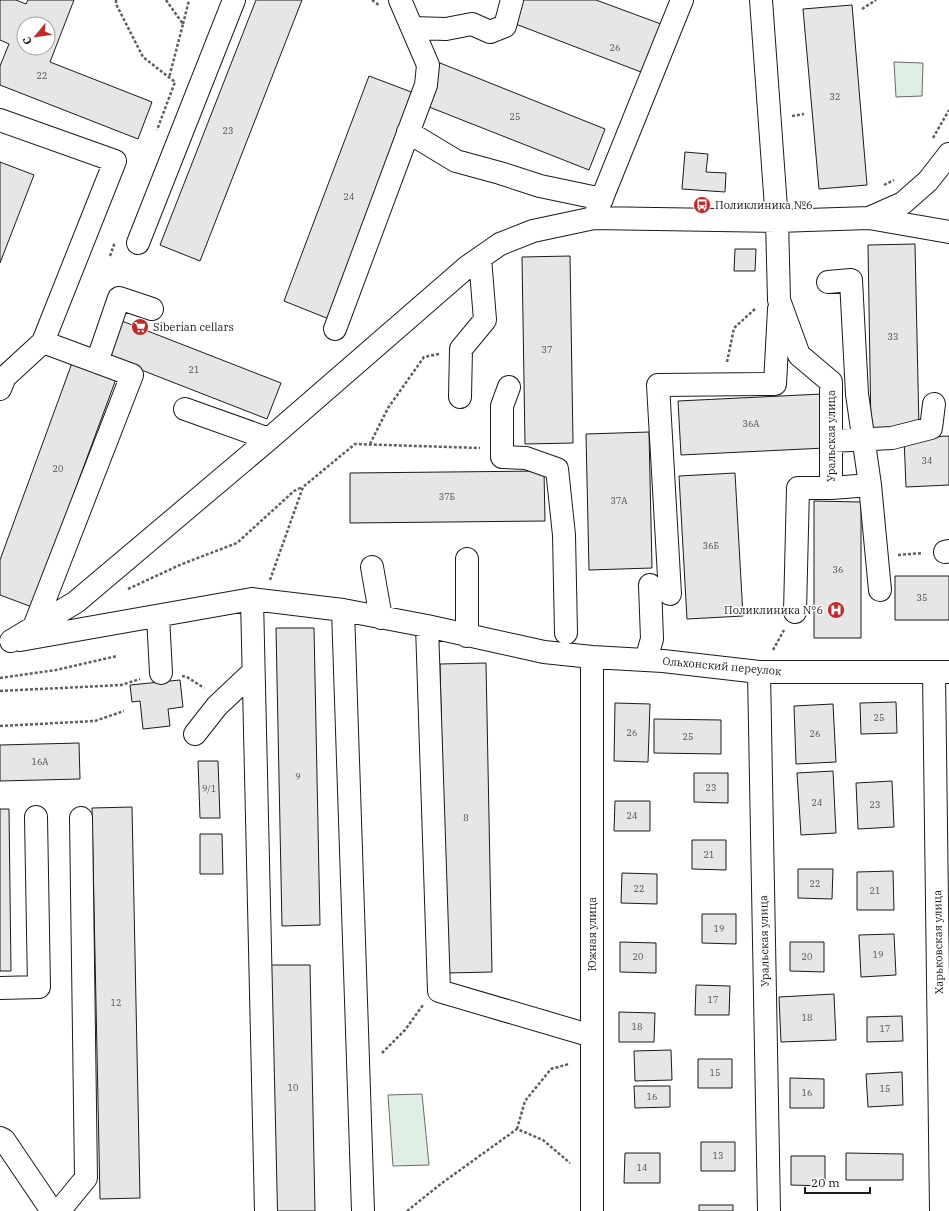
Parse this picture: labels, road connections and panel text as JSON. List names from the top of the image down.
{
  "streets": {
    "street": [
      "Уральская улица",
      "Ольхонский переулок",
      "Южная улица",
      "Харьковская улица"
    ]
  },
  "crossings": [
    ["Уральская улица", "Ольхонский переулок"],
    ["Ольхонский переулок", "Южная улица"],
    ["Ольхонский переулок", "Харьковская улица"]
  ],
  "places": {
    "bus stop": ["Поликлиника №6"],
    "supermarket": ["Siberian cellars"],
    "hospital": ["Поликлиника N°6"]
  },
  "house_numbers": [
    "26",
    "22",
    "32",
    "25",
    "23",
    "24",
    "33",
    "37",
    "21",
    "36А",
    "34",
    "20",
    "37Б",
    "37А",
    "36Б",
    "36",
    "35",
    "25",
    "26",
    "26",
    "25",
    "16А",
    "9",
    "23",
    "9/1",
    "24",
    "23",
    "24",
    "8",
    "21",
    "22",
    "22",
    "21",
    "19",
    "19",
    "20",
    "20",
    "17",
    "12",
    "18",
    "18",
    "17",
    "15",
    "10",
    "15",
    "16",
    "16",
    "13",
    "14"
  ],
  "scale_bar": "20 m",
  "north": "bottom left"
}
